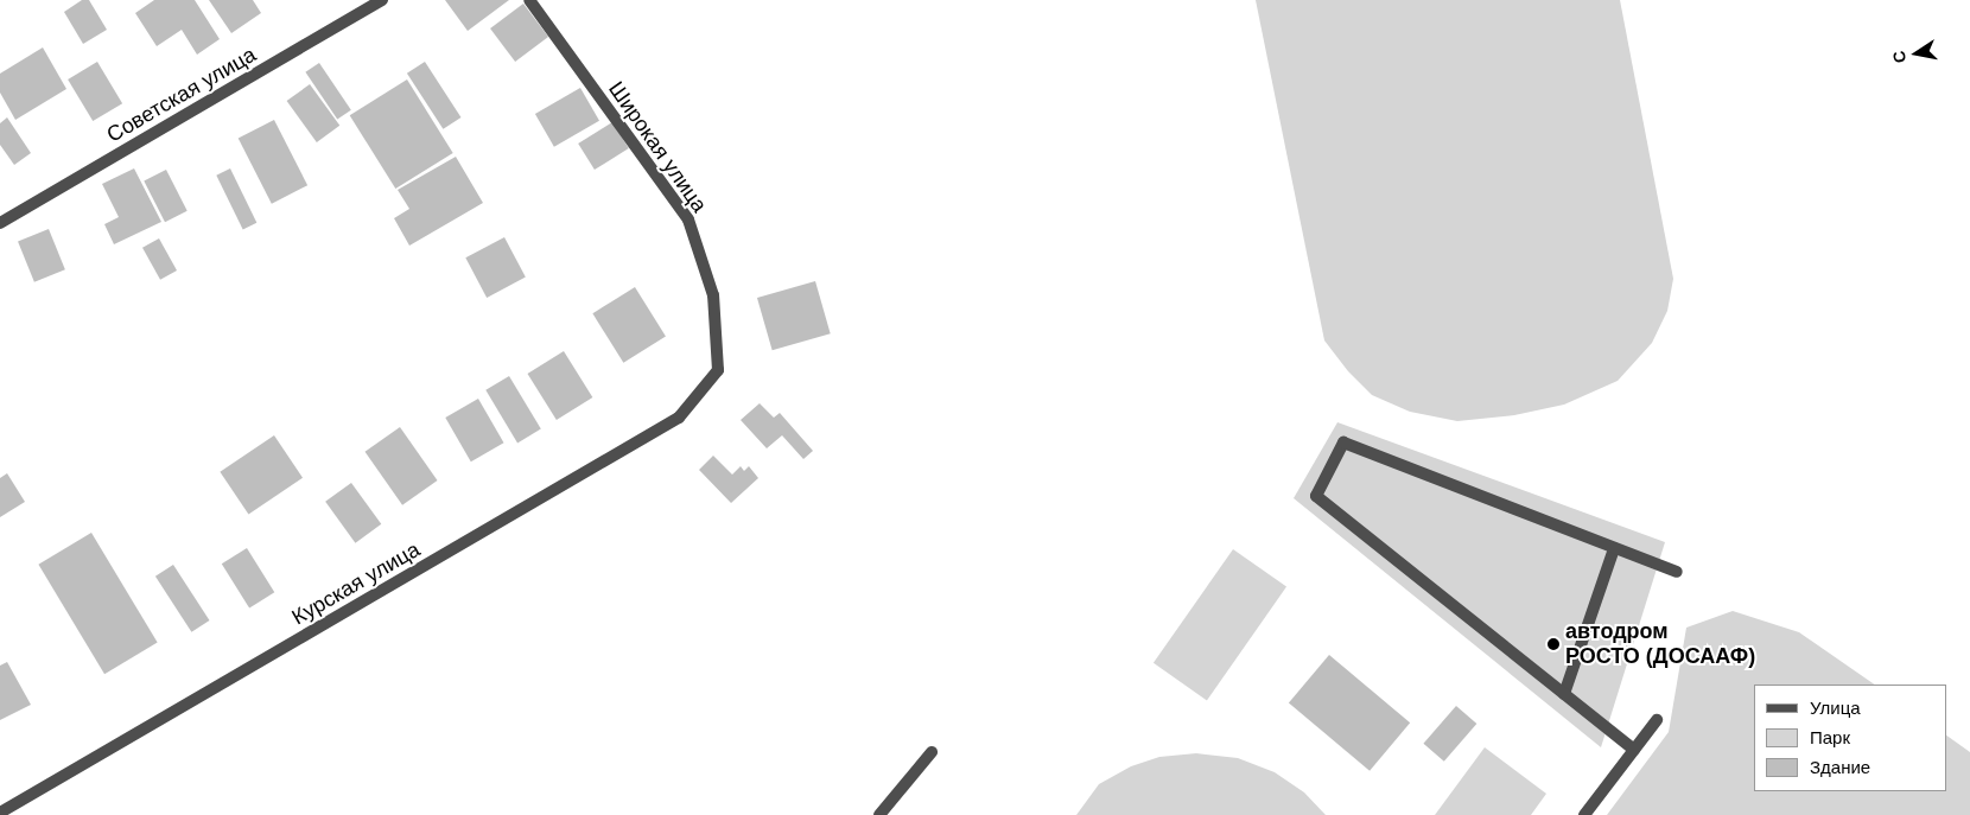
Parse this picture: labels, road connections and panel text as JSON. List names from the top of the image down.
{
  "streets": {
    "street": ["Советская улица", "Широкая улица", "Курская улица"]
  },
  "crossings": [
    ["Широкая улица", "Курская улица"]
  ],
  "places": ["автодром РОСТО (ДОСААФ)"],
  "legend": ["Улица", "Парк", "Здание"],
  "north": "left"
}
